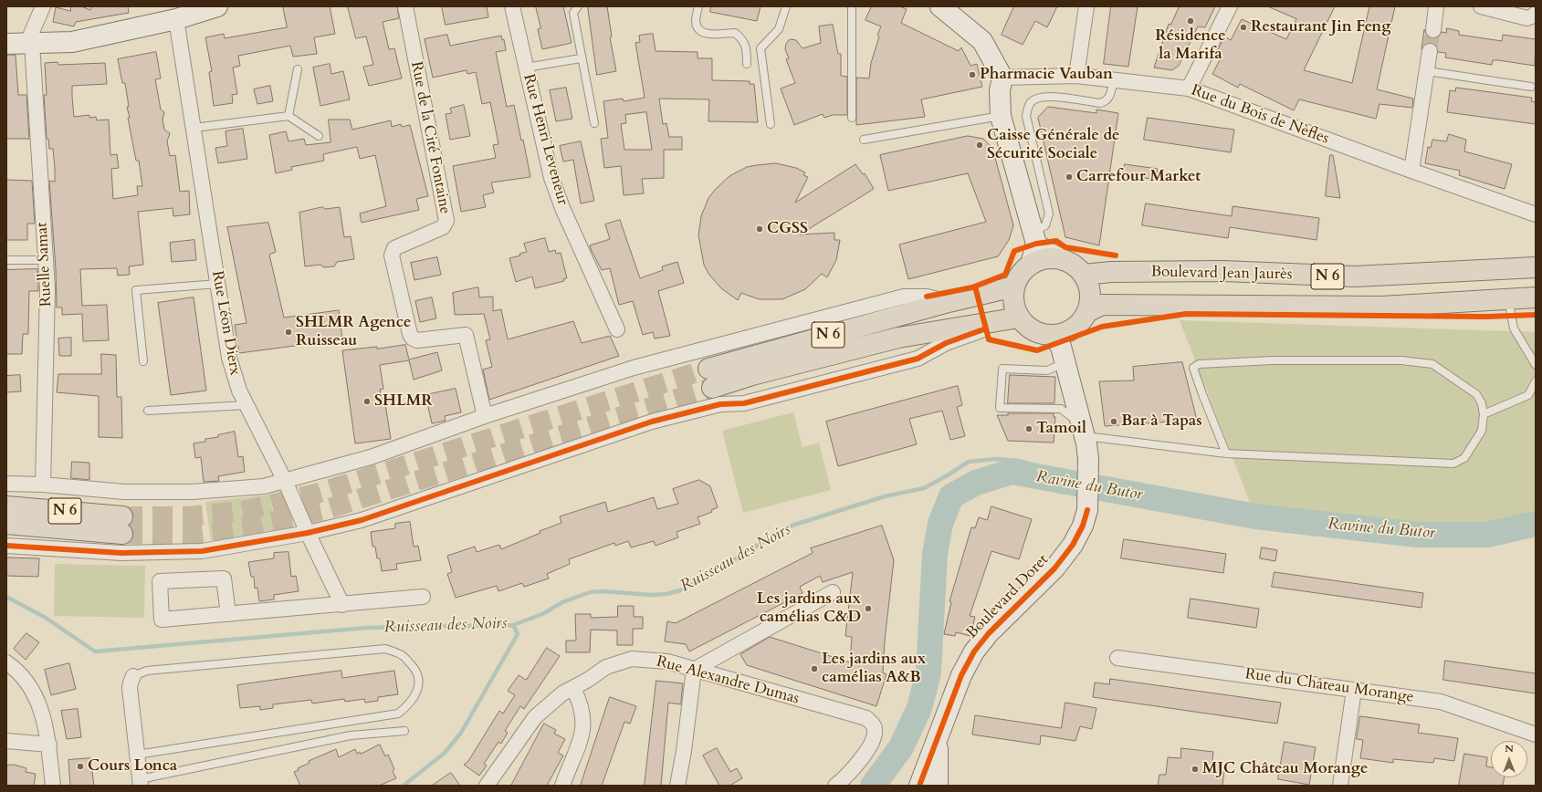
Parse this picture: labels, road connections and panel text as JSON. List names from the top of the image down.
{
  "streets": {
    "main road": ["Boulevard Jean Jaurès", "N 6"],
    "street": [
      "Rue du Bois de Nèfles",
      "Rue de la Cité Fontaine",
      "Rue Henri Leveneur",
      "Ruelle Samat",
      "Rue Léon Dierx",
      "Boulevard Doret",
      "Rue Alexandre Dumas",
      "Rue du Château Morange"
    ]
  },
  "crossings": [
    ["Boulevard Jean Jaurès", "N 6"],
    ["Boulevard Jean Jaurès", "Boulevard Doret"],
    ["N 6", "Boulevard Doret"]
  ],
  "water": ["Ravine du Butor", "Ruisseau des Noirs"],
  "places": [
    "Résidence la Marifa",
    "Restaurant Jin Feng",
    "Pharmacie Vauban",
    "Caisse Générale de Sécurité Sociale",
    "Carrefour Market",
    "CGSS",
    "SHLMR Agence Ruisseau",
    "SHLMR",
    "Bar à Tapas",
    "Tamoil",
    "Les jardins aux camélias C&D",
    "Les jardins aux camélias A&B",
    "Cours Lonca",
    "MJC Château Morange"
  ],
  "north": "top"
}
